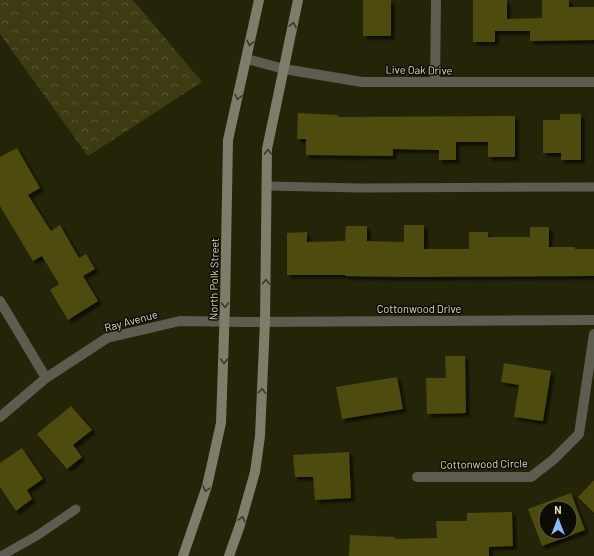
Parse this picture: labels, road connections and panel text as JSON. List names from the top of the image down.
{
  "streets": {
    "main road": ["North Polk Street"],
    "street": [
      "Live Oak Drive",
      "Cottonwood Drive",
      "Ray Avenue",
      "Cottonwood Circle"
    ]
  },
  "crossings": [
    ["Live Oak Drive", "North Polk Street"],
    ["North Polk Street", "Ray Avenue"],
    ["Cottonwood Drive", "Ray Avenue"]
  ],
  "north": "top"
}
